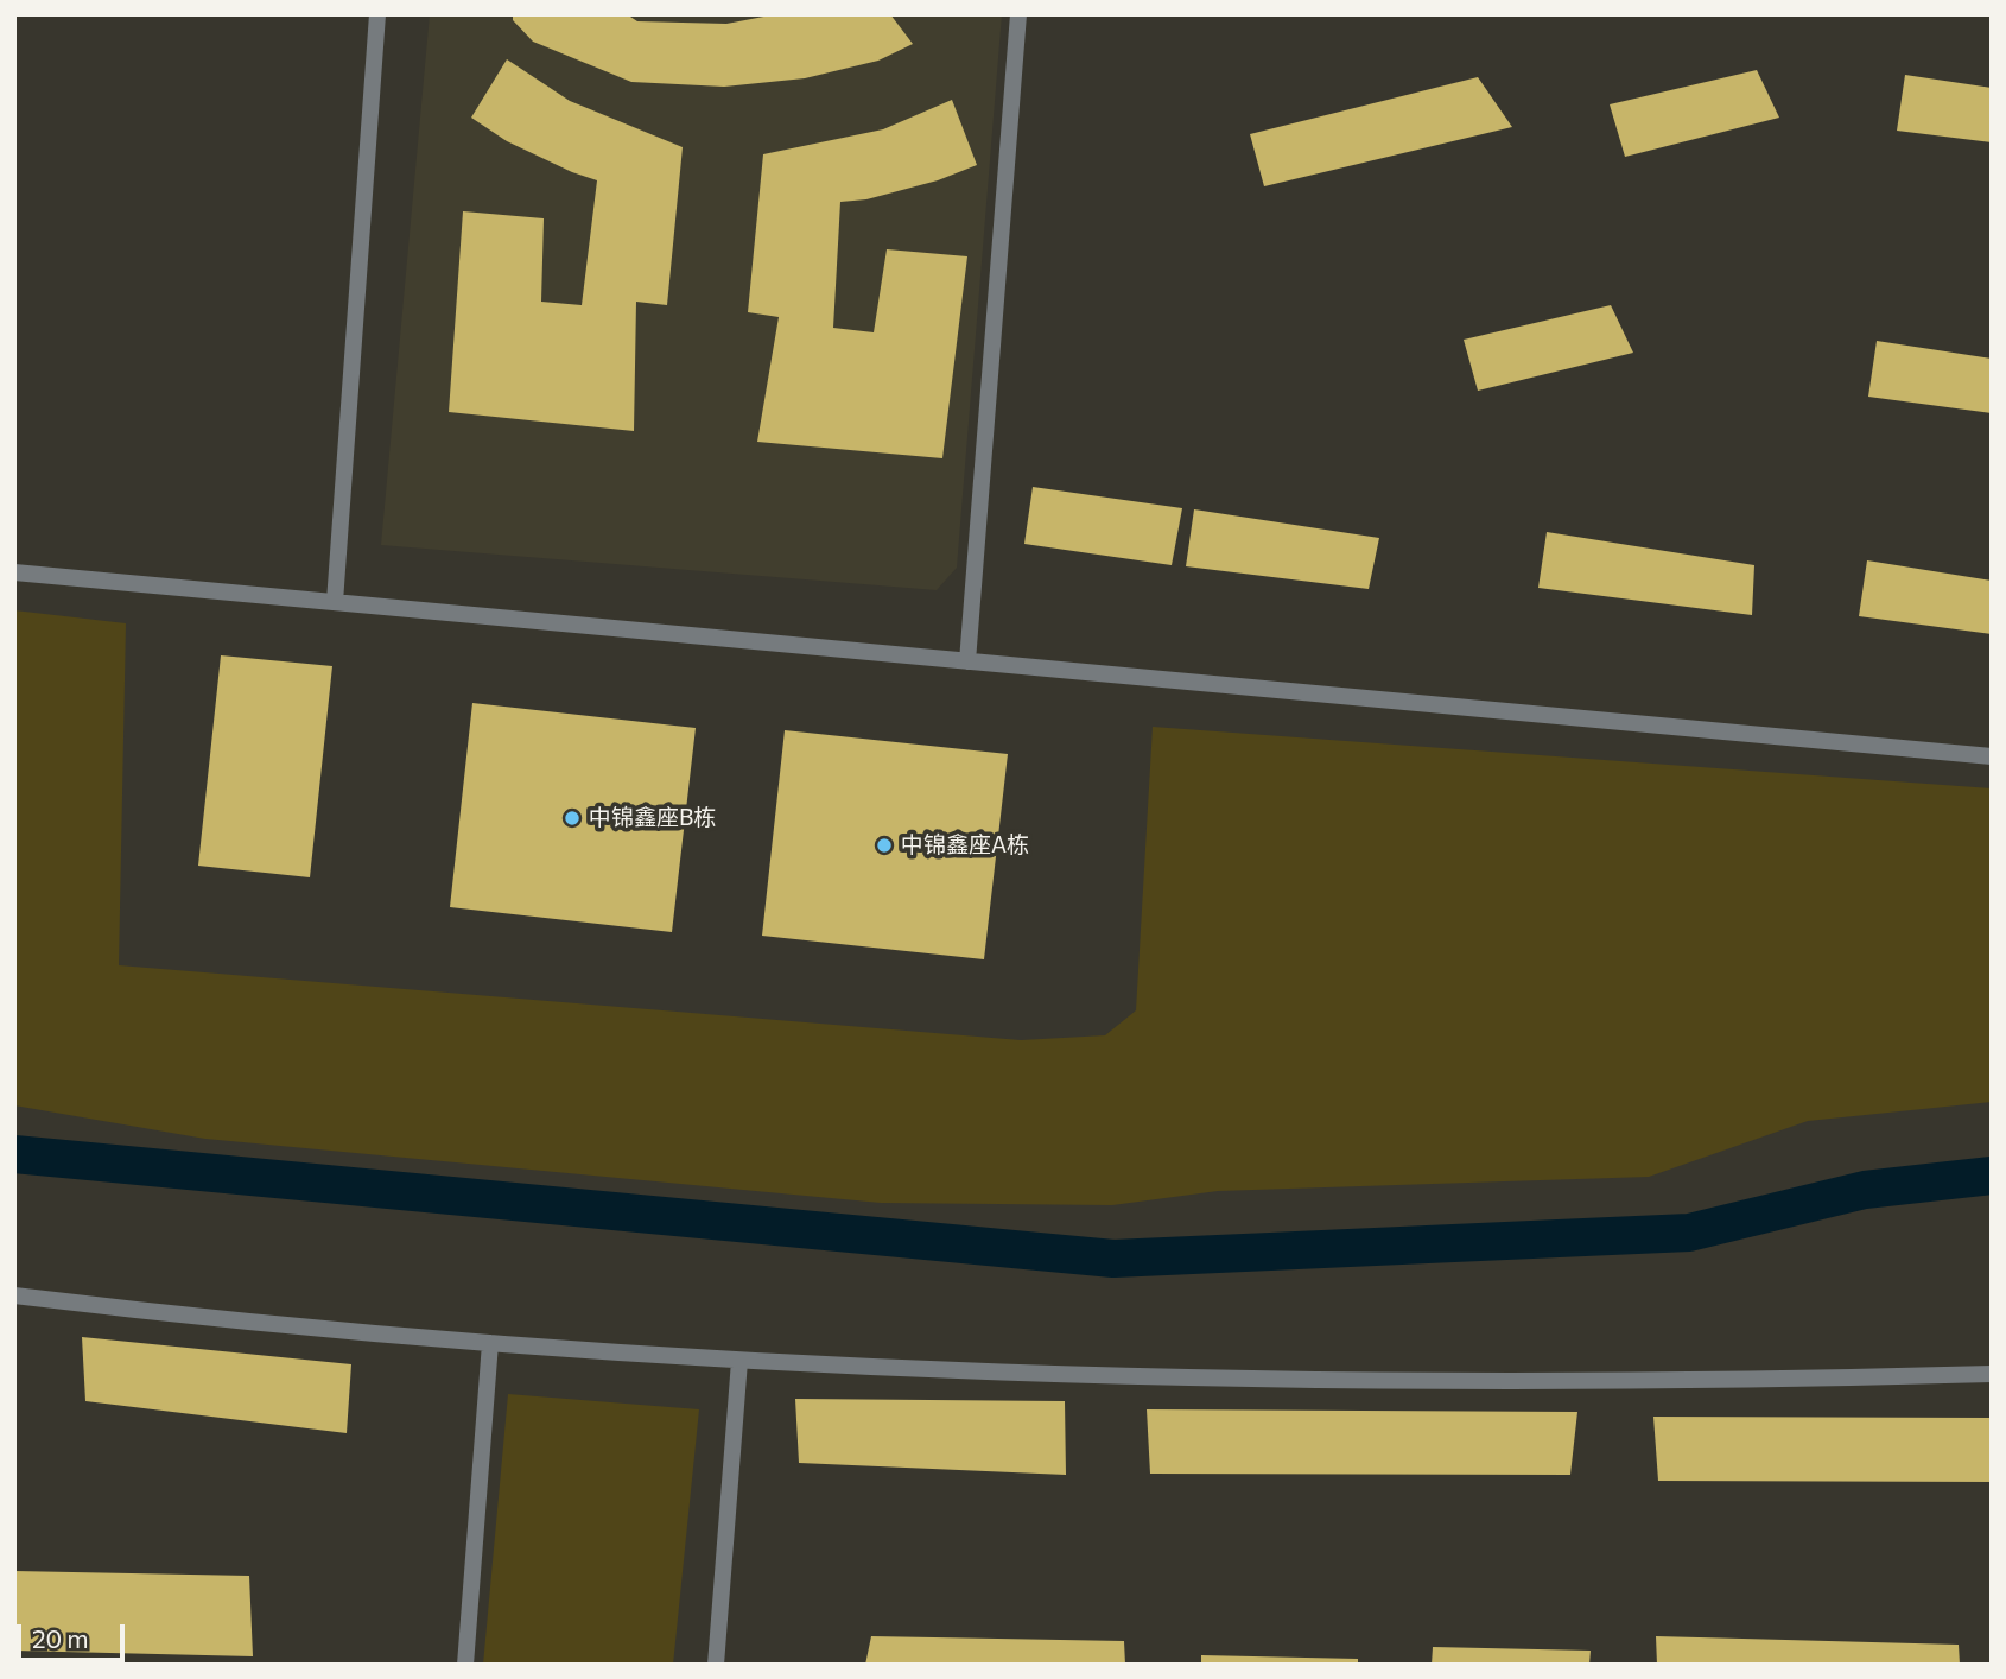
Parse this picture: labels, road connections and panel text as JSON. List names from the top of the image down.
{
  "places": ["中锦鑫座B栋", "中锦鑫座A栋"],
  "scale_bar": "20 m"
}
